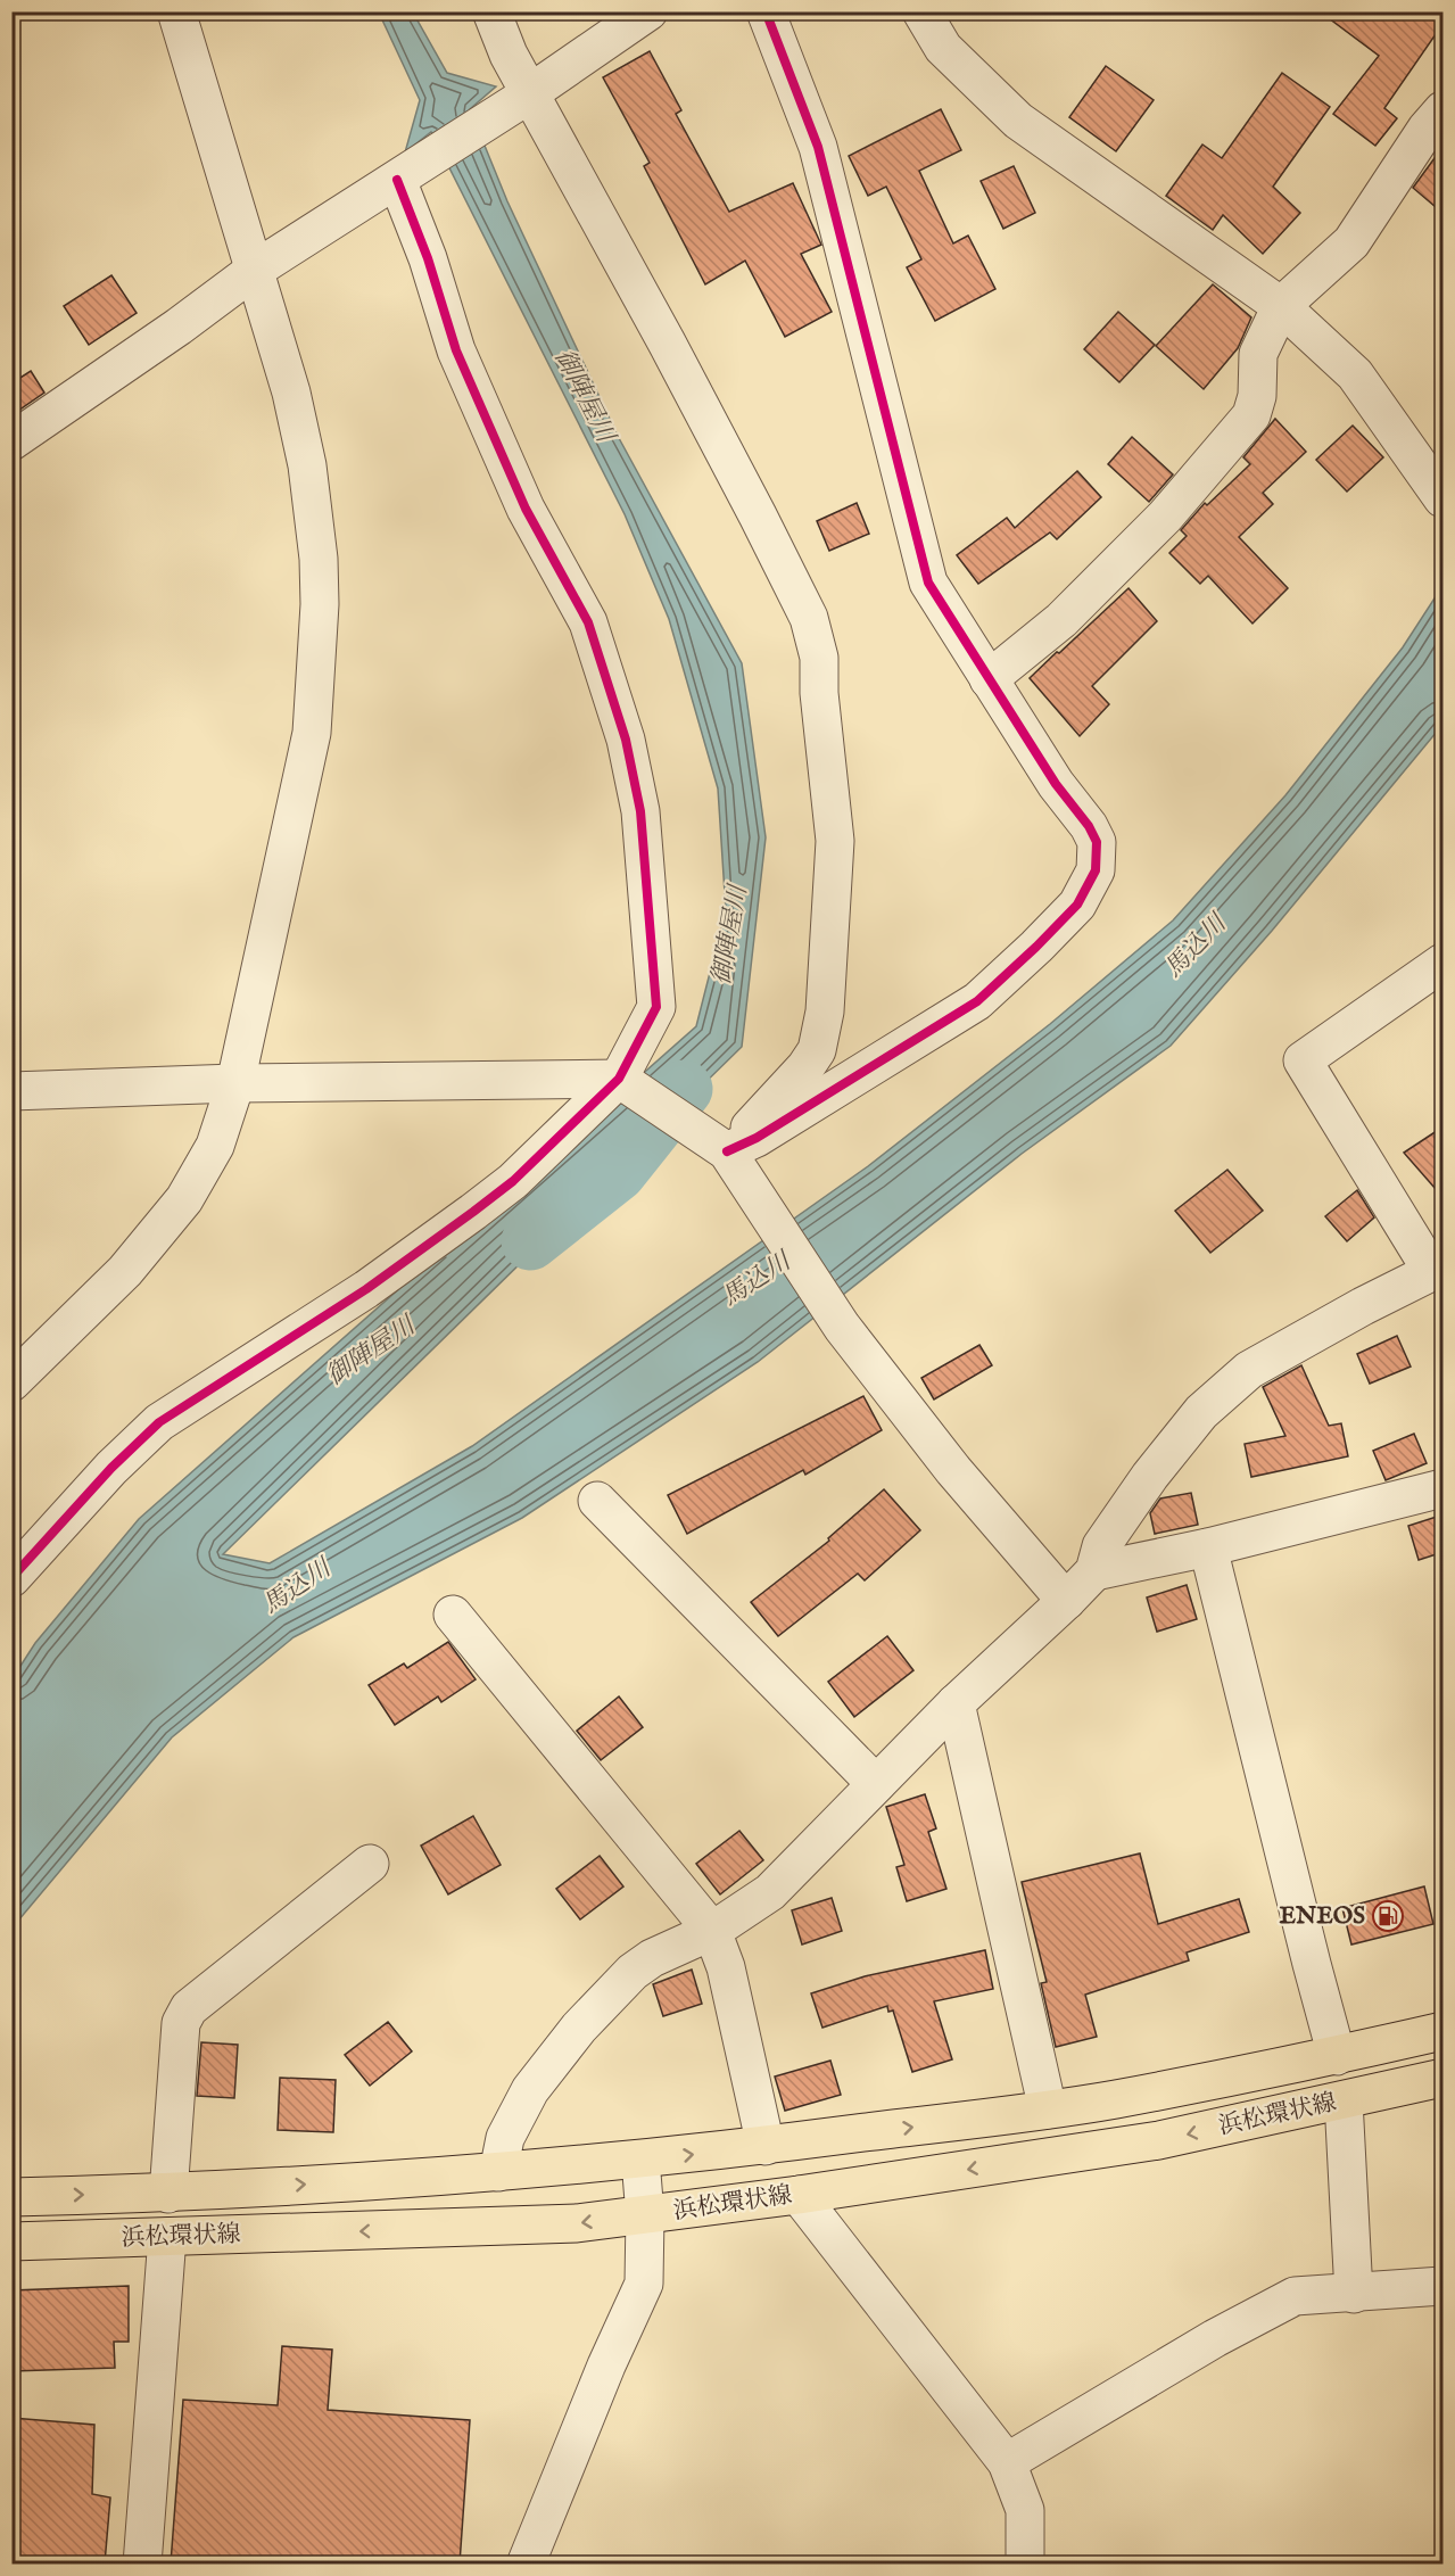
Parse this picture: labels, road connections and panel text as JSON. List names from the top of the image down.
{
  "streets": {
    "main road": ["浜松環状線"]
  },
  "water": ["御陣屋川", "馬込川"],
  "places": {
    "fuel station": ["ENEOS"]
  }
}
